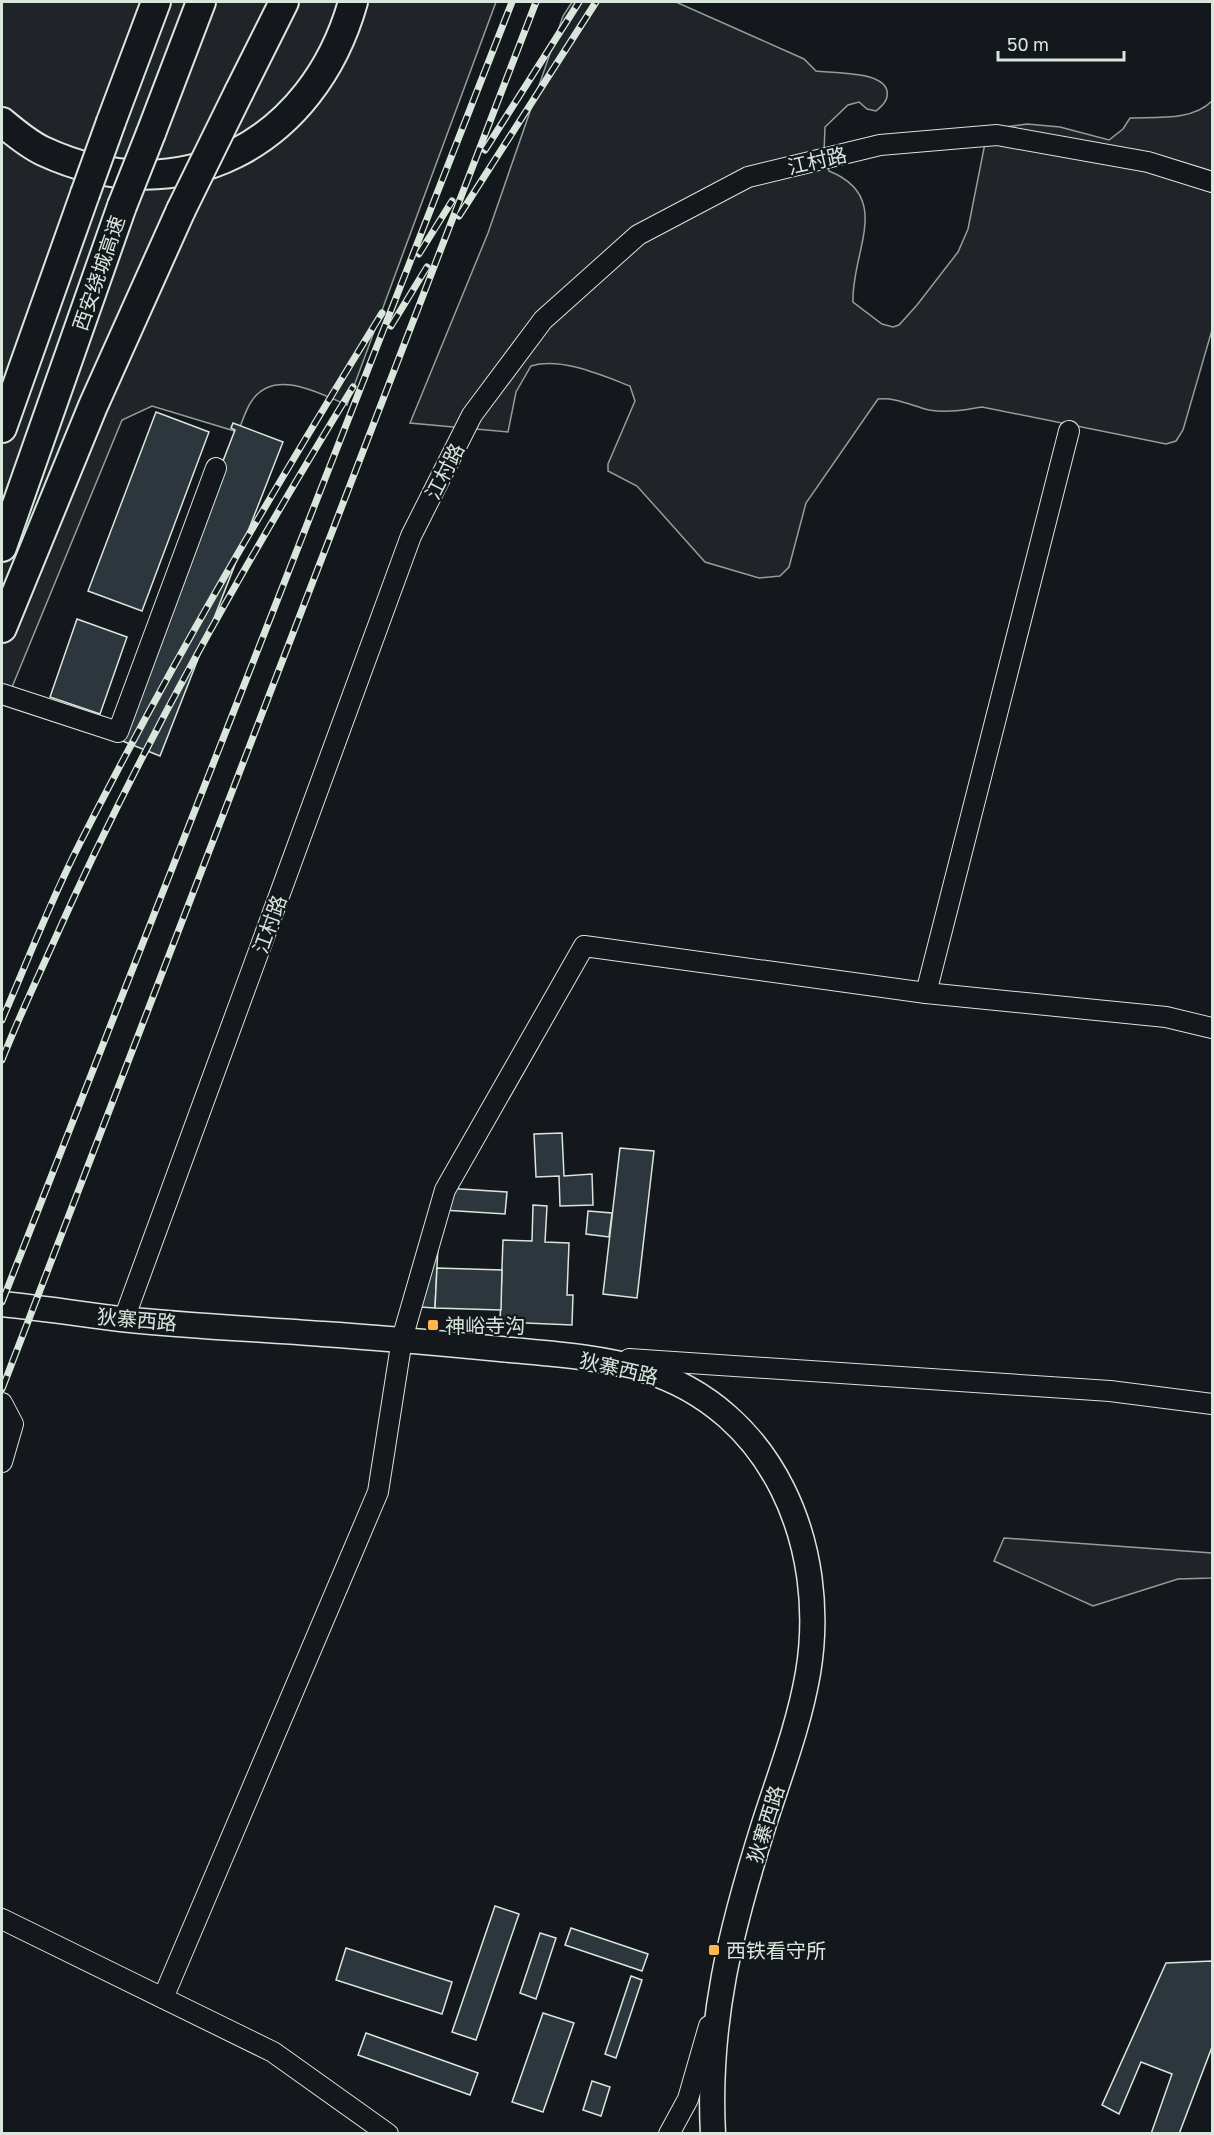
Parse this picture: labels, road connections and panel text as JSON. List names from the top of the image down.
{
  "streets": {
    "highway": ["西安绕城高速"],
    "main road": ["狄寨西路"],
    "street": ["江村路"]
  },
  "crossings": [
    ["江村路", "狄寨西路"]
  ],
  "places": {
    "transit": ["神峪寺沟", "西铁看守所"]
  },
  "scale_bar": "50 m"
}
